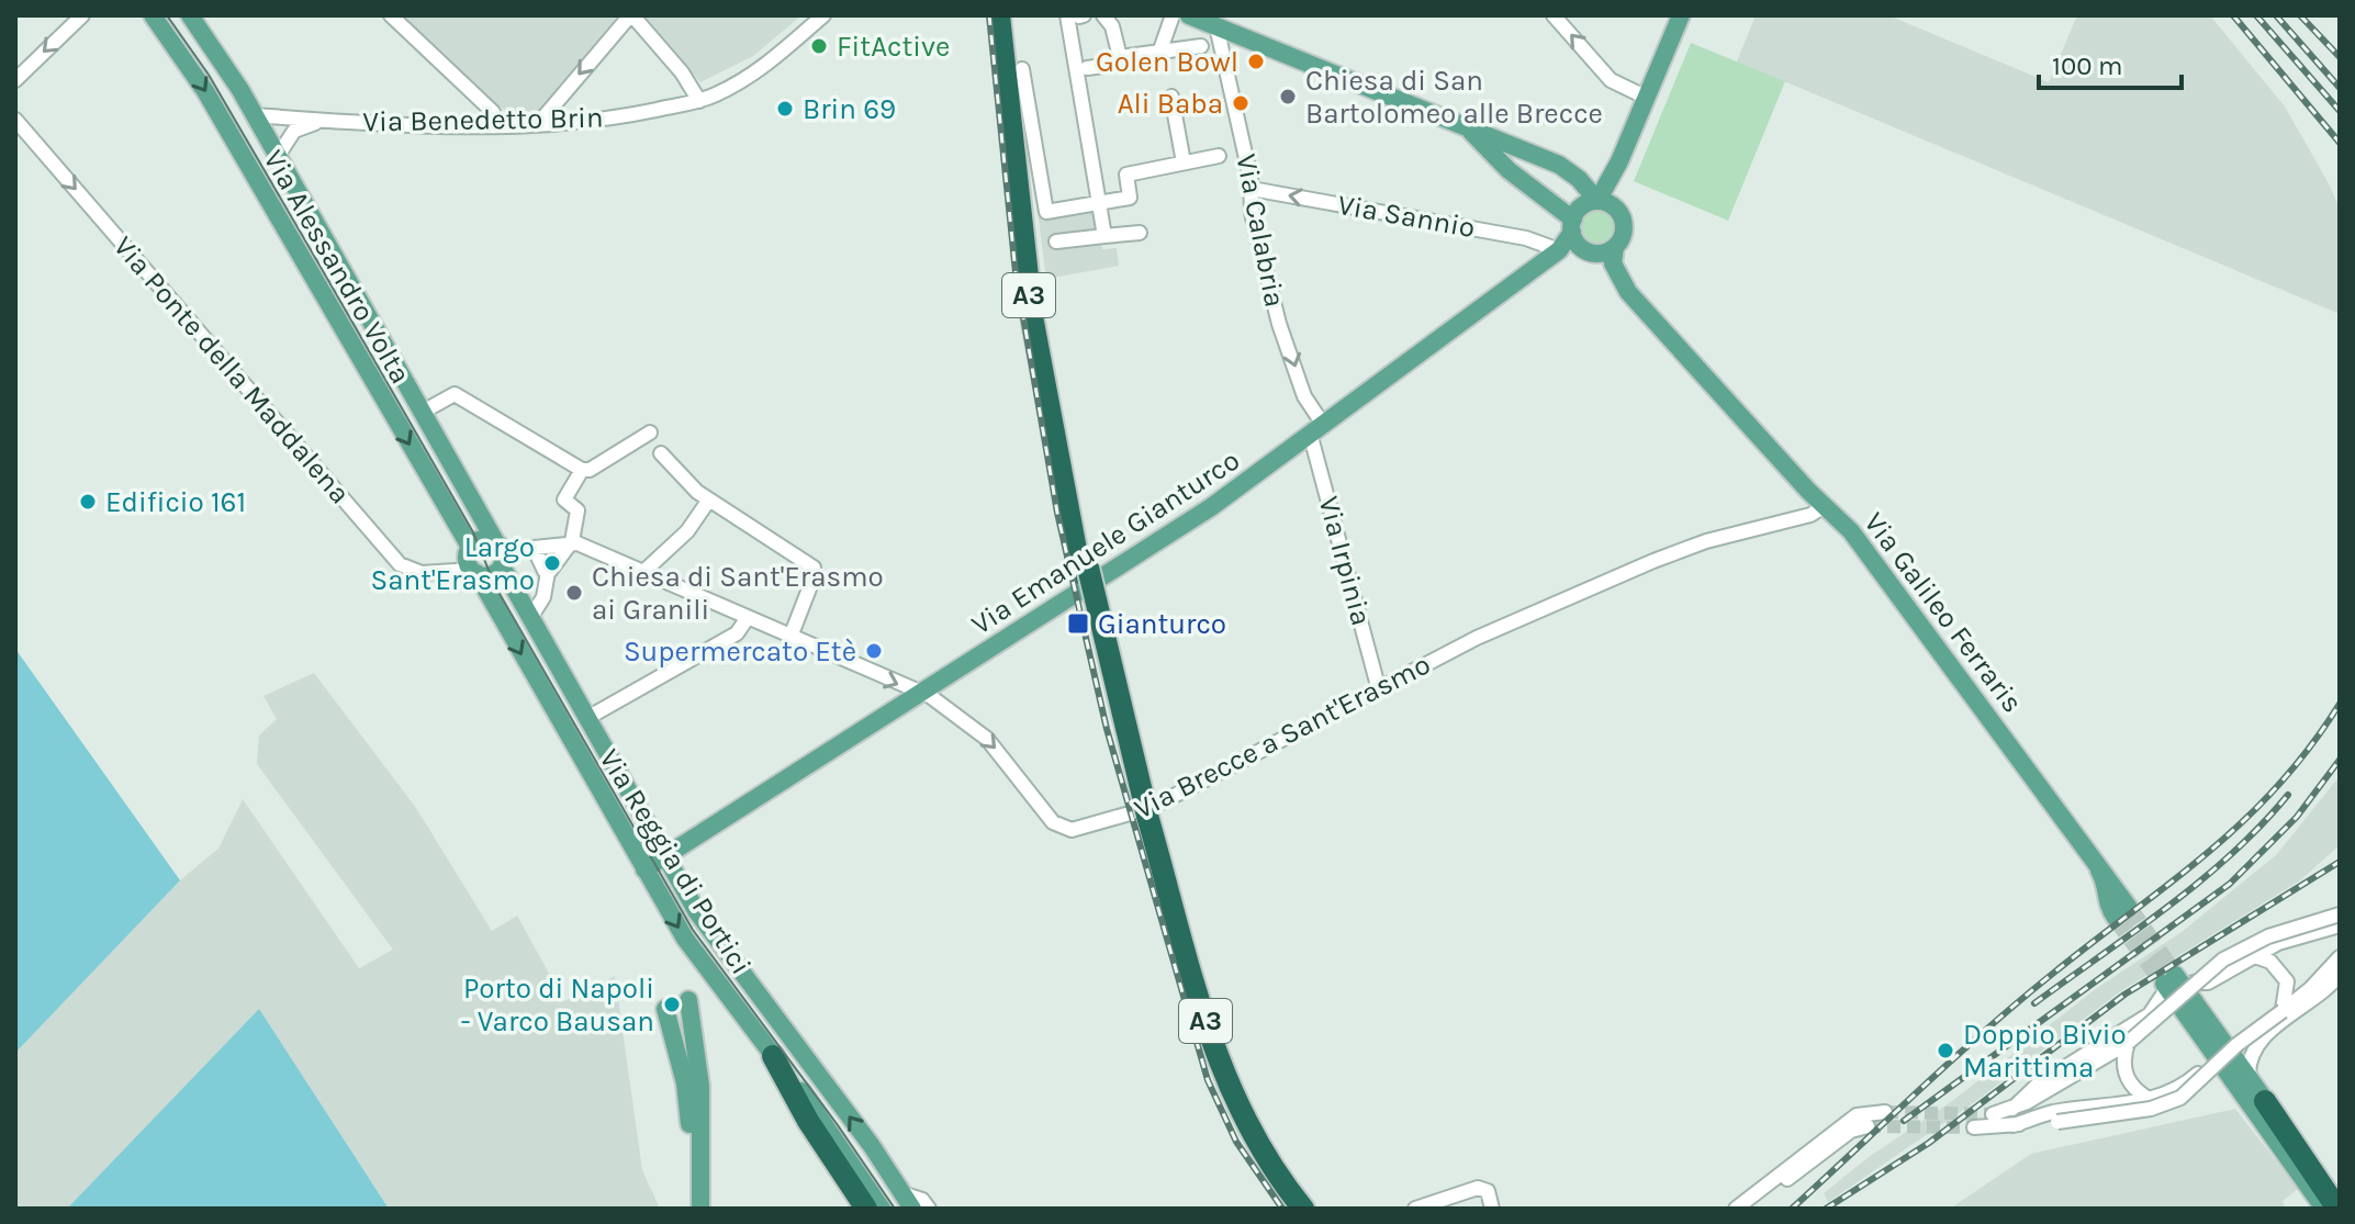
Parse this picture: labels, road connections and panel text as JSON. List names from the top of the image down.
{
  "streets": {
    "highway": ["A3"],
    "main road": [
      "Via Alessandro Volta",
      "Via Emanuele Gianturco",
      "Via Galileo Ferraris",
      "Via Reggia di Portici"
    ],
    "street": [
      "Via Benedetto Brin",
      "Via Sannio",
      "Via Calabria",
      "Via Ponte della Maddalena",
      "Via Irpinia",
      "Via Brecce a Sant'Erasmo"
    ]
  },
  "crossings": [
    ["Via Benedetto Brin", "Via Alessandro Volta"],
    ["Via Sannio", "Via Calabria"],
    ["Via Sannio", "Via Emanuele Gianturco"],
    ["Via Calabria", "Via Emanuele Gianturco"],
    ["Via Calabria", "Via Irpinia"],
    ["Via Calabria", "Via Galileo Ferraris"],
    ["Via Alessandro Volta", "Via Ponte della Maddalena"],
    ["Via Alessandro Volta", "Via Reggia di Portici"],
    ["Via Ponte della Maddalena", "Via Reggia di Portici"],
    ["Via Emanuele Gianturco", "Via Irpinia"],
    ["Via Emanuele Gianturco", "Via Galileo Ferraris"],
    ["Via Emanuele Gianturco", "Via Brecce a Sant'Erasmo"],
    ["Via Emanuele Gianturco", "Via Reggia di Portici"],
    ["Via Irpinia", "Via Brecce a Sant'Erasmo"],
    ["Via Galileo Ferraris", "Via Brecce a Sant'Erasmo"]
  ],
  "one_way": [
    "Via Sannio",
    "Via Calabria",
    "Via Ponte della Maddalena",
    "Via Brecce a Sant'Erasmo"
  ],
  "places": {
    "other": [
      "FitActive",
      "Golen Bowl",
      "Chiesa di San Bartolomeo alle Brecce",
      "Ali Baba",
      "Brin 69",
      "Edificio 161",
      "Largo Sant'Erasmo",
      "Chiesa di Sant'Erasmo ai Granili",
      "Supermercato Etè",
      "Porto di Napoli - Varco Bausan",
      "Doppio Bivio Marittima"
    ],
    "transit": ["Gianturco"]
  },
  "scale_bar": "100 m"
}
